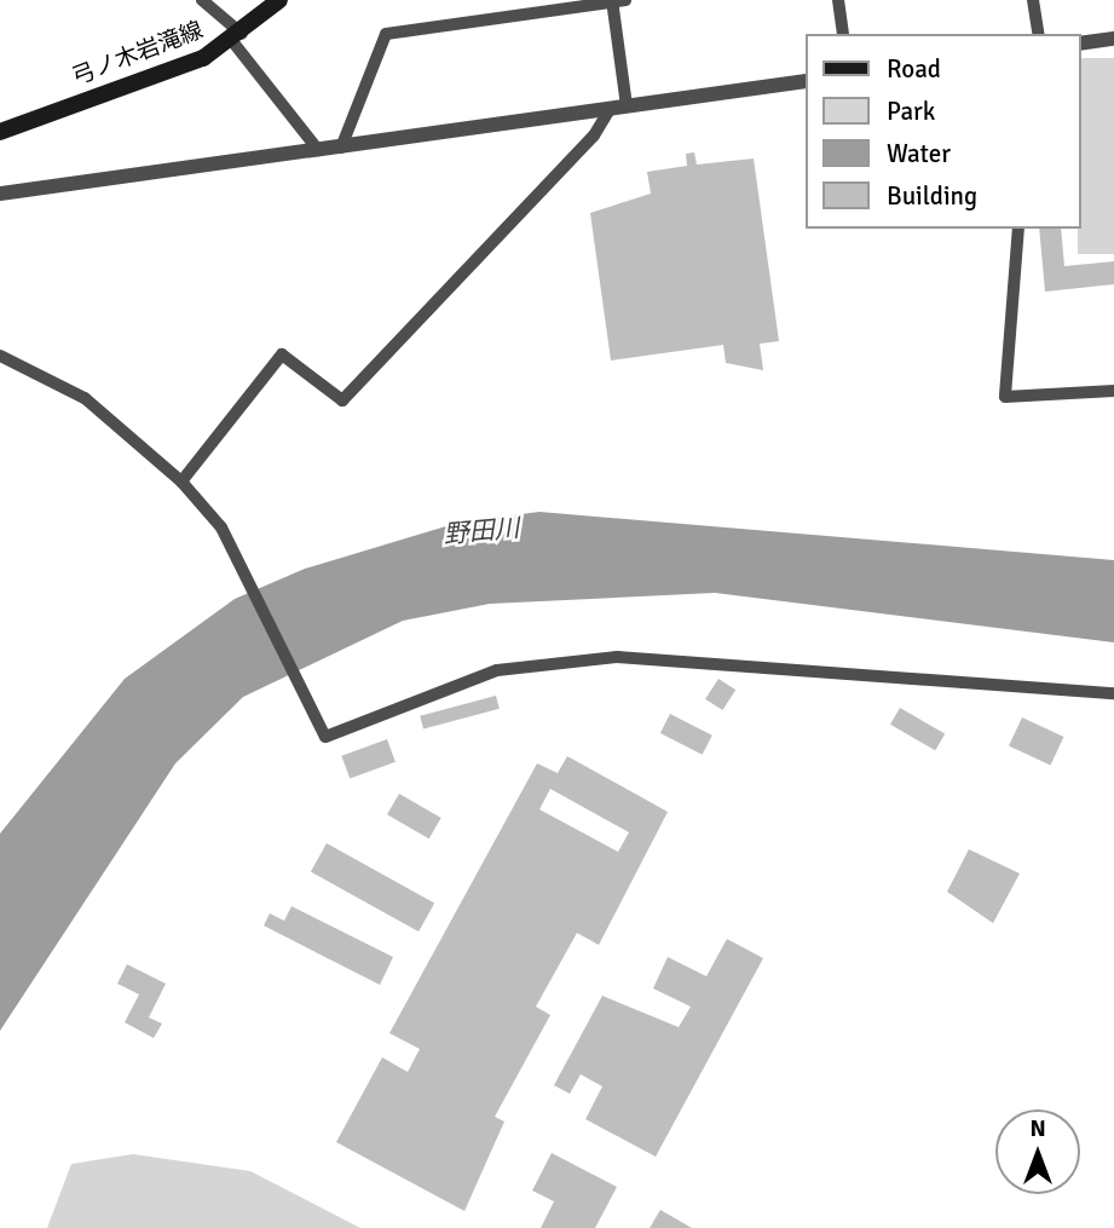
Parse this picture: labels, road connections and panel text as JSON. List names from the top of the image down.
{
  "streets": {
    "main road": ["弓ノ木岩滝線"]
  },
  "water": ["野田川"],
  "legend": [
    "Road",
    "Park",
    "Water",
    "Building"
  ],
  "north": "top"
}
